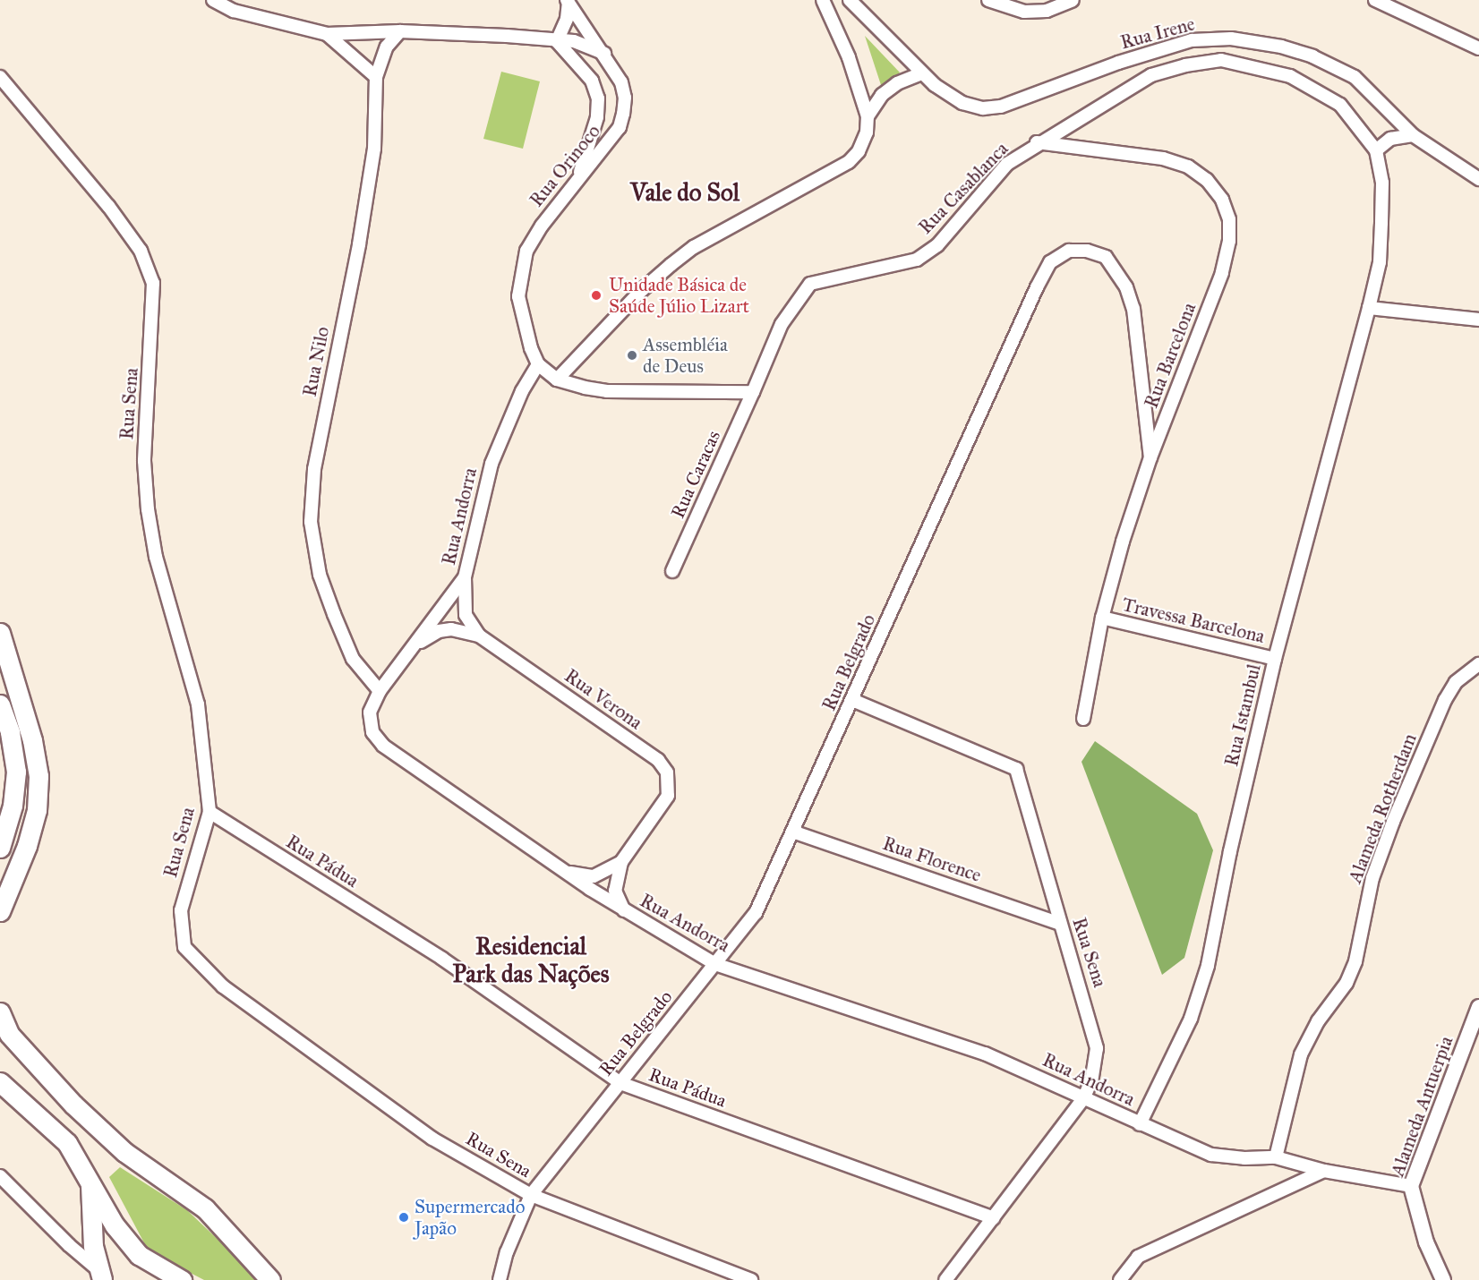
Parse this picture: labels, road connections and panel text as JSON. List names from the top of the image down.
{
  "streets": {
    "street": [
      "Rua Irene",
      "Rua Orinoco",
      "Rua Casablanca",
      "Rua Barcelona",
      "Rua Nilo",
      "Rua Sena",
      "Rua Caracas",
      "Rua Andorra",
      "Travessa Barcelona",
      "Rua Belgrado",
      "Rua Verona",
      "Rua Istambul",
      "Alameda Rotherdam",
      "Rua Florence",
      "Rua Pádua",
      "Alameda Antuerpia"
    ]
  },
  "crossings": [
    ["Rua Orinoco", "Rua Andorra"],
    ["Rua Casablanca", "Rua Barcelona"],
    ["Rua Casablanca", "Rua Caracas"],
    ["Rua Casablanca", "Rua Istambul"],
    ["Rua Barcelona", "Travessa Barcelona"],
    ["Rua Barcelona", "Rua Belgrado"],
    ["Rua Nilo", "Rua Andorra"],
    ["Rua Sena", "Rua Andorra"],
    ["Rua Sena", "Rua Belgrado"],
    ["Rua Sena", "Rua Florence"],
    ["Rua Sena", "Rua Pádua"],
    ["Rua Andorra", "Rua Belgrado"],
    ["Rua Andorra", "Rua Verona"],
    ["Rua Andorra", "Rua Istambul"],
    ["Rua Andorra", "Alameda Rotherdam"],
    ["Rua Andorra", "Alameda Antuerpia"],
    ["Travessa Barcelona", "Rua Istambul"],
    ["Rua Belgrado", "Rua Florence"],
    ["Rua Belgrado", "Rua Pádua"]
  ],
  "districts": ["Vale do Sol", "Residencial Park das Nações"],
  "places": ["Unidade Básica de Saúde Júlio Lizart", "Assembléia de Deus", "Supermercado Japão"]
}
